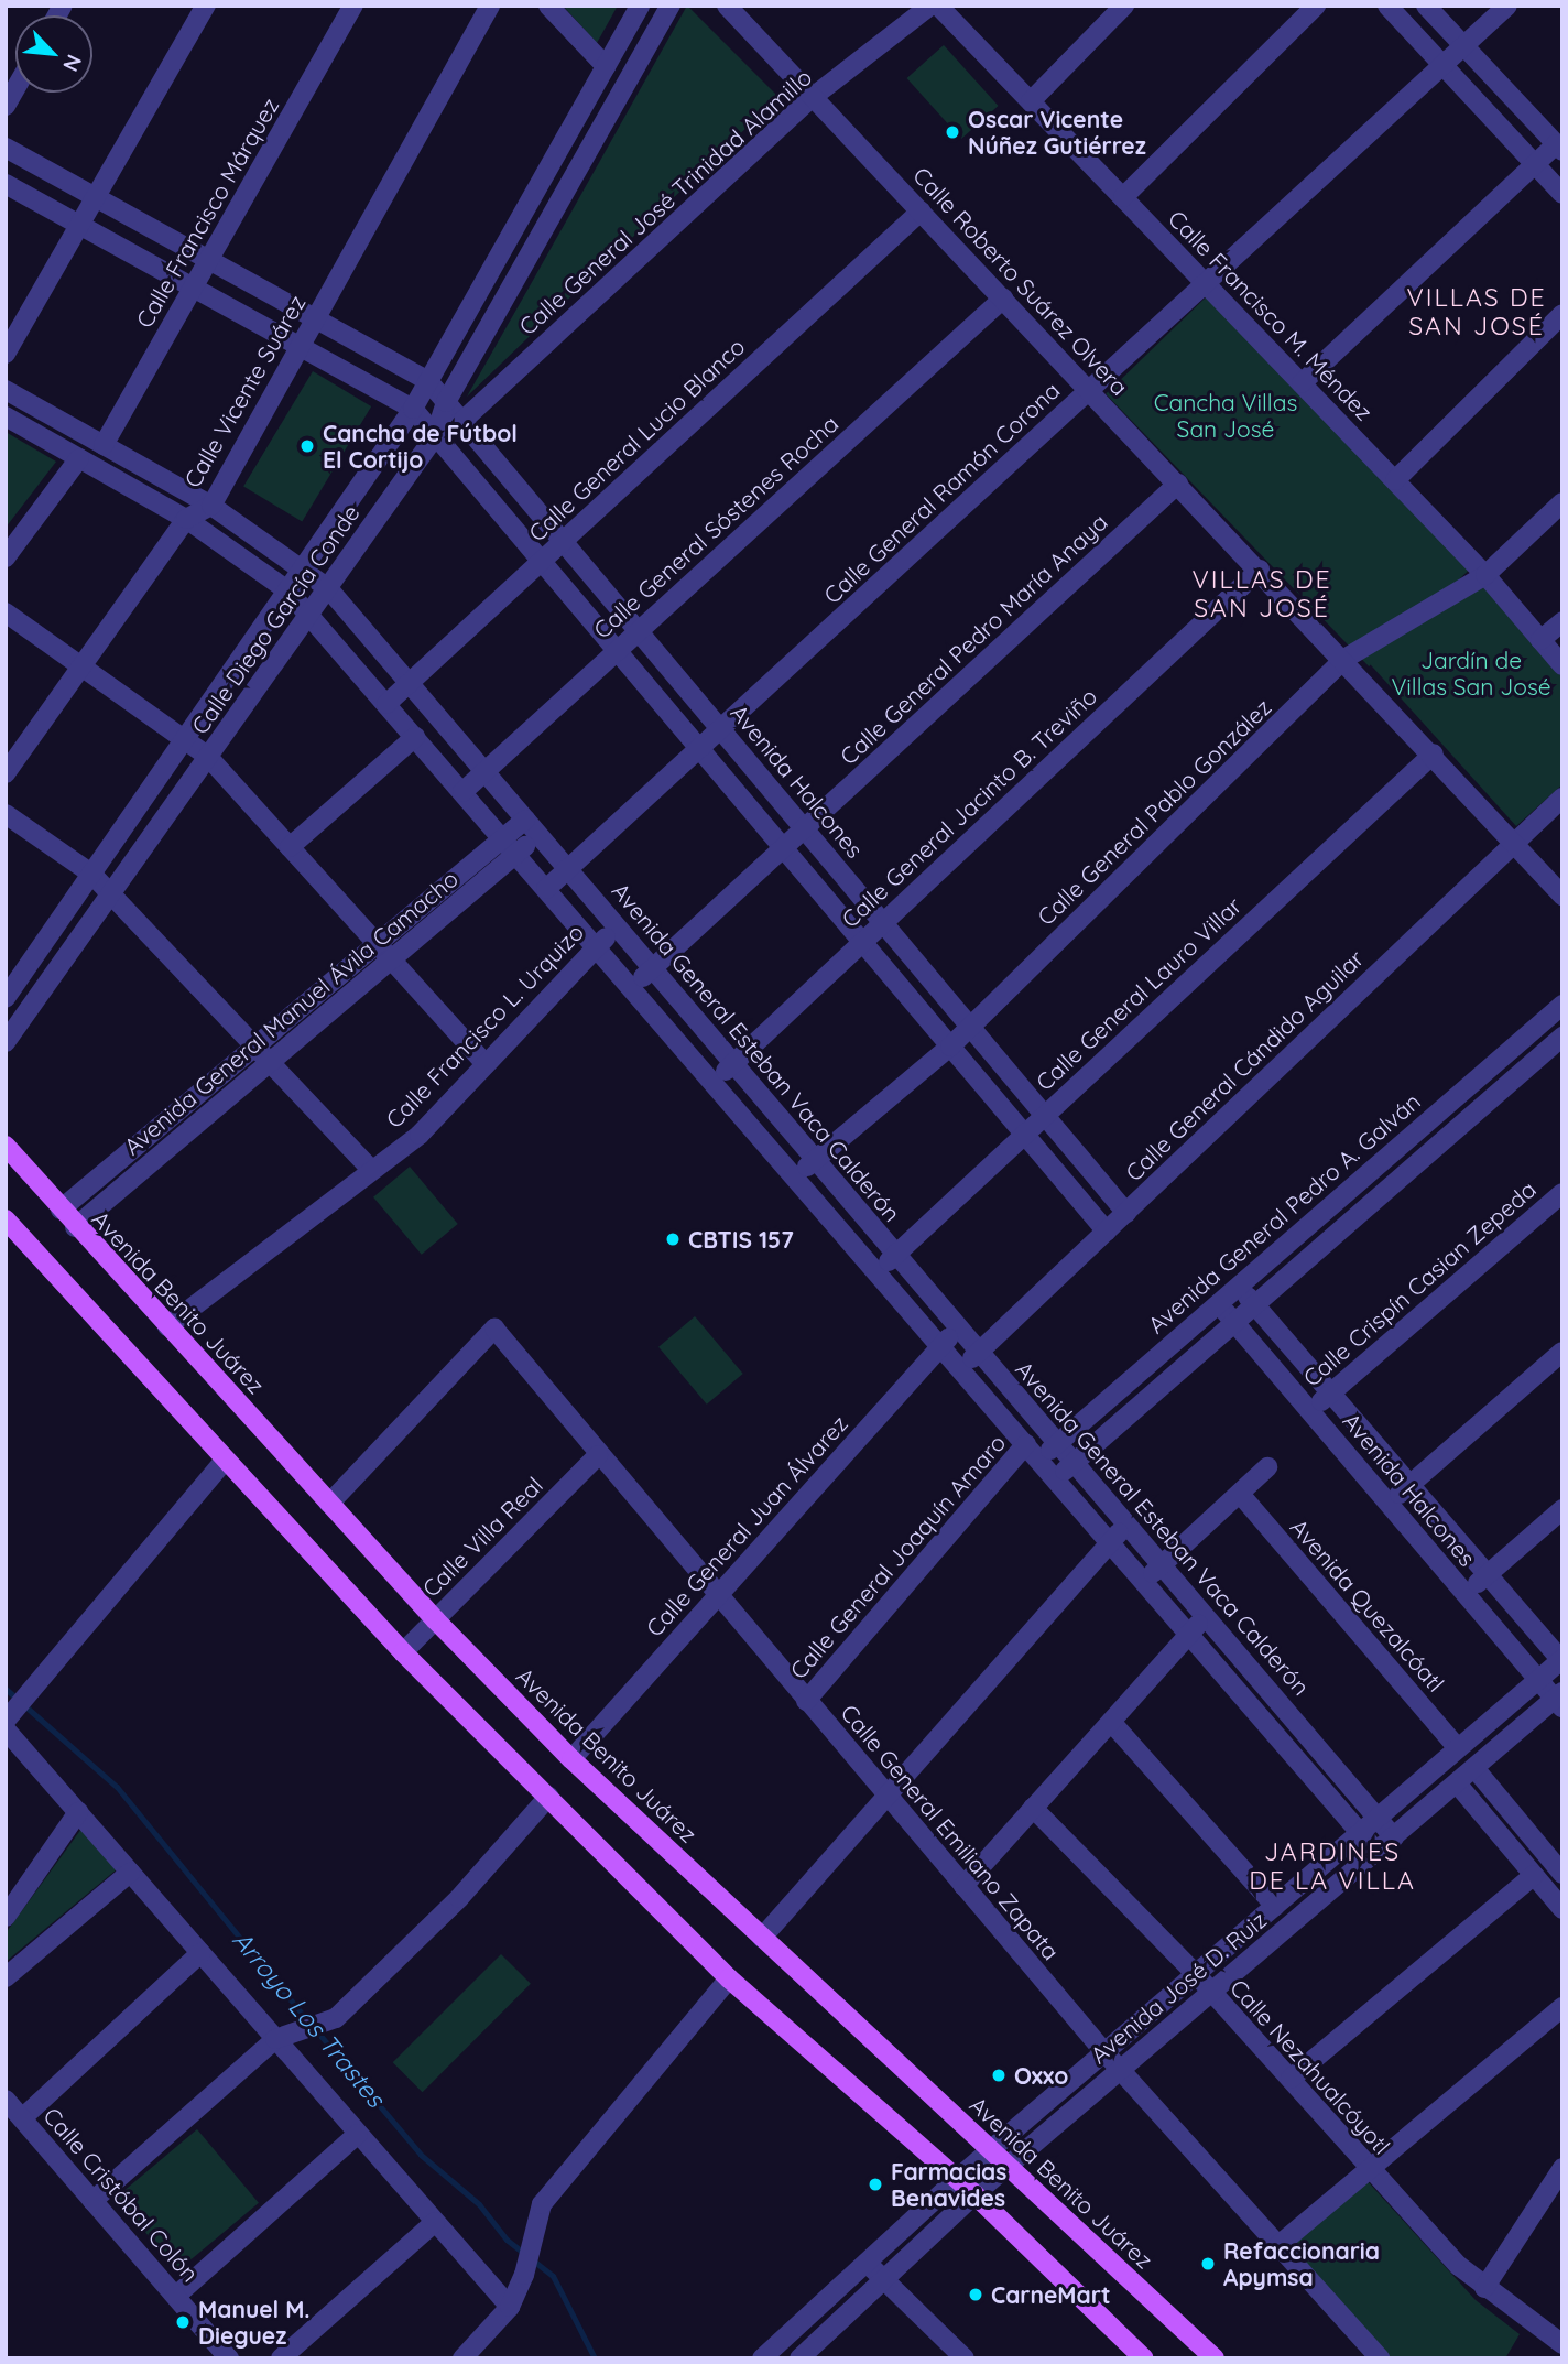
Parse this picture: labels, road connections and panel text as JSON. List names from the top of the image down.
{
  "streets": {
    "main road": ["Avenida Benito Juárez"],
    "street": [
      "Calle General José Trinidad Alamillo",
      "Calle Francisco Márquez",
      "Calle Roberto Suárez Olvera",
      "Calle Francisco M. Méndez",
      "Calle Vicente Suárez",
      "Calle General Lucio Blanco",
      "Calle General Ramón Corona",
      "Calle General Sóstenes Rocha",
      "Calle Diego García Conde",
      "Calle General Pedro María Anaya",
      "Avenida Halcones",
      "Calle General Jacinto B. Treviño",
      "Calle General Pablo González",
      "Calle General Lauro Villar",
      "Avenida General Manuel Ávila Camacho",
      "Calle Francisco L. Urquizo",
      "Avenida General Esteban Vaca Calderón",
      "Calle General Cándido Aguilar",
      "Avenida General Pedro A. Galván",
      "Calle Crispín Casian Zepeda",
      "Calle General Juan Álvarez",
      "Calle Villa Real",
      "Calle General Joaquín Amaro",
      "Avenida Quezalcóatl",
      "Calle General Emiliano Zapata",
      "Avenida José D. Ruiz",
      "Calle Nezahualcóyotl",
      "Calle Cristóbal Colón"
    ]
  },
  "crossings": [
    ["Calle General José Trinidad Alamillo", "Calle Roberto Suárez Olvera"],
    ["Calle General José Trinidad Alamillo", "Calle Diego García Conde"],
    ["Calle General José Trinidad Alamillo", "Avenida Halcones"],
    ["Calle Francisco Márquez", "Avenida General Esteban Vaca Calderón"],
    ["Calle Roberto Suárez Olvera", "Calle General Lucio Blanco"],
    ["Calle Roberto Suárez Olvera", "Calle General Ramón Corona"],
    ["Calle Roberto Suárez Olvera", "Calle General Sóstenes Rocha"],
    ["Calle Roberto Suárez Olvera", "Calle General Pedro María Anaya"],
    ["Calle Roberto Suárez Olvera", "Calle General Jacinto B. Treviño"],
    ["Calle Roberto Suárez Olvera", "Calle General Pablo González"],
    ["Calle Roberto Suárez Olvera", "Calle General Lauro Villar"],
    ["Calle Roberto Suárez Olvera", "Calle General Cándido Aguilar"],
    ["Calle Francisco M. Méndez", "Calle General Ramón Corona"],
    ["Calle Francisco M. Méndez", "Calle General Pablo González"],
    ["Calle Vicente Suárez", "Avenida General Esteban Vaca Calderón"],
    ["Calle General Lucio Blanco", "Avenida Halcones"],
    ["Calle General Lucio Blanco", "Avenida General Esteban Vaca Calderón"],
    ["Calle General Ramón Corona", "Avenida Halcones"],
    ["Calle General Ramón Corona", "Avenida General Esteban Vaca Calderón"],
    ["Calle General Sóstenes Rocha", "Avenida Halcones"],
    ["Calle General Sóstenes Rocha", "Avenida General Esteban Vaca Calderón"],
    ["Calle Diego García Conde", "Avenida Halcones"],
    ["Calle Diego García Conde", "Avenida General Esteban Vaca Calderón"],
    ["Calle General Pedro María Anaya", "Avenida Halcones"],
    ["Calle General Pedro María Anaya", "Avenida General Esteban Vaca Calderón"],
    ["Avenida Halcones", "Calle General Jacinto B. Treviño"],
    ["Avenida Halcones", "Calle General Pablo González"],
    ["Avenida Halcones", "Calle General Lauro Villar"],
    ["Avenida Halcones", "Calle General Cándido Aguilar"],
    ["Avenida Halcones", "Avenida General Pedro A. Galván"],
    ["Avenida Halcones", "Calle Crispín Casian Zepeda"],
    ["Avenida Halcones", "Avenida José D. Ruiz"],
    ["Calle General Jacinto B. Treviño", "Avenida General Esteban Vaca Calderón"],
    ["Calle General Pablo González", "Avenida General Esteban Vaca Calderón"],
    ["Calle General Lauro Villar", "Avenida General Esteban Vaca Calderón"],
    ["Avenida General Manuel Ávila Camacho", "Avenida General Esteban Vaca Calderón"],
    ["Avenida General Manuel Ávila Camacho", "Avenida Benito Juárez"],
    ["Calle Francisco L. Urquizo", "Avenida General Esteban Vaca Calderón"],
    ["Calle Francisco L. Urquizo", "Avenida Benito Juárez"],
    ["Avenida General Esteban Vaca Calderón", "Calle General Cándido Aguilar"],
    ["Avenida General Esteban Vaca Calderón", "Avenida General Pedro A. Galván"],
    ["Avenida General Esteban Vaca Calderón", "Calle General Juan Álvarez"],
    ["Avenida General Esteban Vaca Calderón", "Calle General Joaquín Amaro"],
    ["Avenida General Esteban Vaca Calderón", "Avenida José D. Ruiz"],
    ["Avenida General Pedro A. Galván", "Calle General Joaquín Amaro"],
    ["Avenida Benito Juárez", "Calle General Juan Álvarez"],
    ["Avenida Benito Juárez", "Calle Villa Real"],
    ["Avenida Benito Juárez", "Calle General Emiliano Zapata"],
    ["Avenida Benito Juárez", "Avenida José D. Ruiz"],
    ["Calle General Juan Álvarez", "Calle General Emiliano Zapata"],
    ["Calle Villa Real", "Calle General Emiliano Zapata"],
    ["Calle General Joaquín Amaro", "Calle General Emiliano Zapata"],
    ["Avenida Quezalcóatl", "Avenida José D. Ruiz"],
    ["Calle General Emiliano Zapata", "Avenida José D. Ruiz"],
    ["Avenida José D. Ruiz", "Calle Nezahualcóyotl"]
  ],
  "districts": ["VILLAS DE SAN JOSÉ", "VILLAS DE SAN JOSÉ", "JARDINES DE LA VILLA"],
  "water": ["Arroyo Los Trastes"],
  "parks": ["Cancha Villas San José", "Jardín de Villas San José"],
  "places": [
    "Oscar Vicente Núñez Gutiérrez",
    "Cancha de Fútbol El Cortijo",
    "CBTIS 157",
    "Oxxo",
    "Farmacias Benavides",
    "Refaccionaria Apymsa",
    "CarneMart",
    "Manuel M. Dieguez"
  ],
  "north": "bottom right"
}
